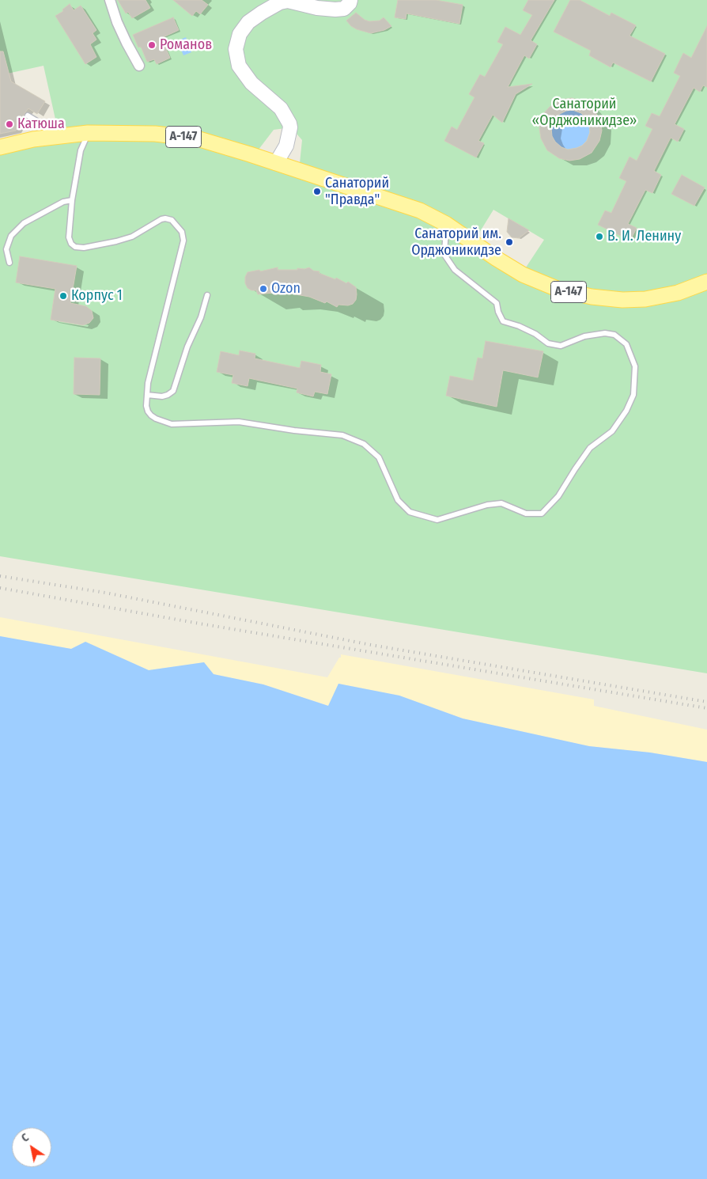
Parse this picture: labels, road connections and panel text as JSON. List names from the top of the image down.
{
  "streets": {
    "main road": ["А-147"]
  },
  "parks": ["Санаторий «Орджоникидзе»"],
  "places": [
    "Романов",
    "Катюша",
    "Санаторий \"Правда\"",
    "В. И. Ленину",
    "Санаторий им. Орджоникидзе",
    "Ozon",
    "Корпус 1"
  ],
  "north": "top left"
}
